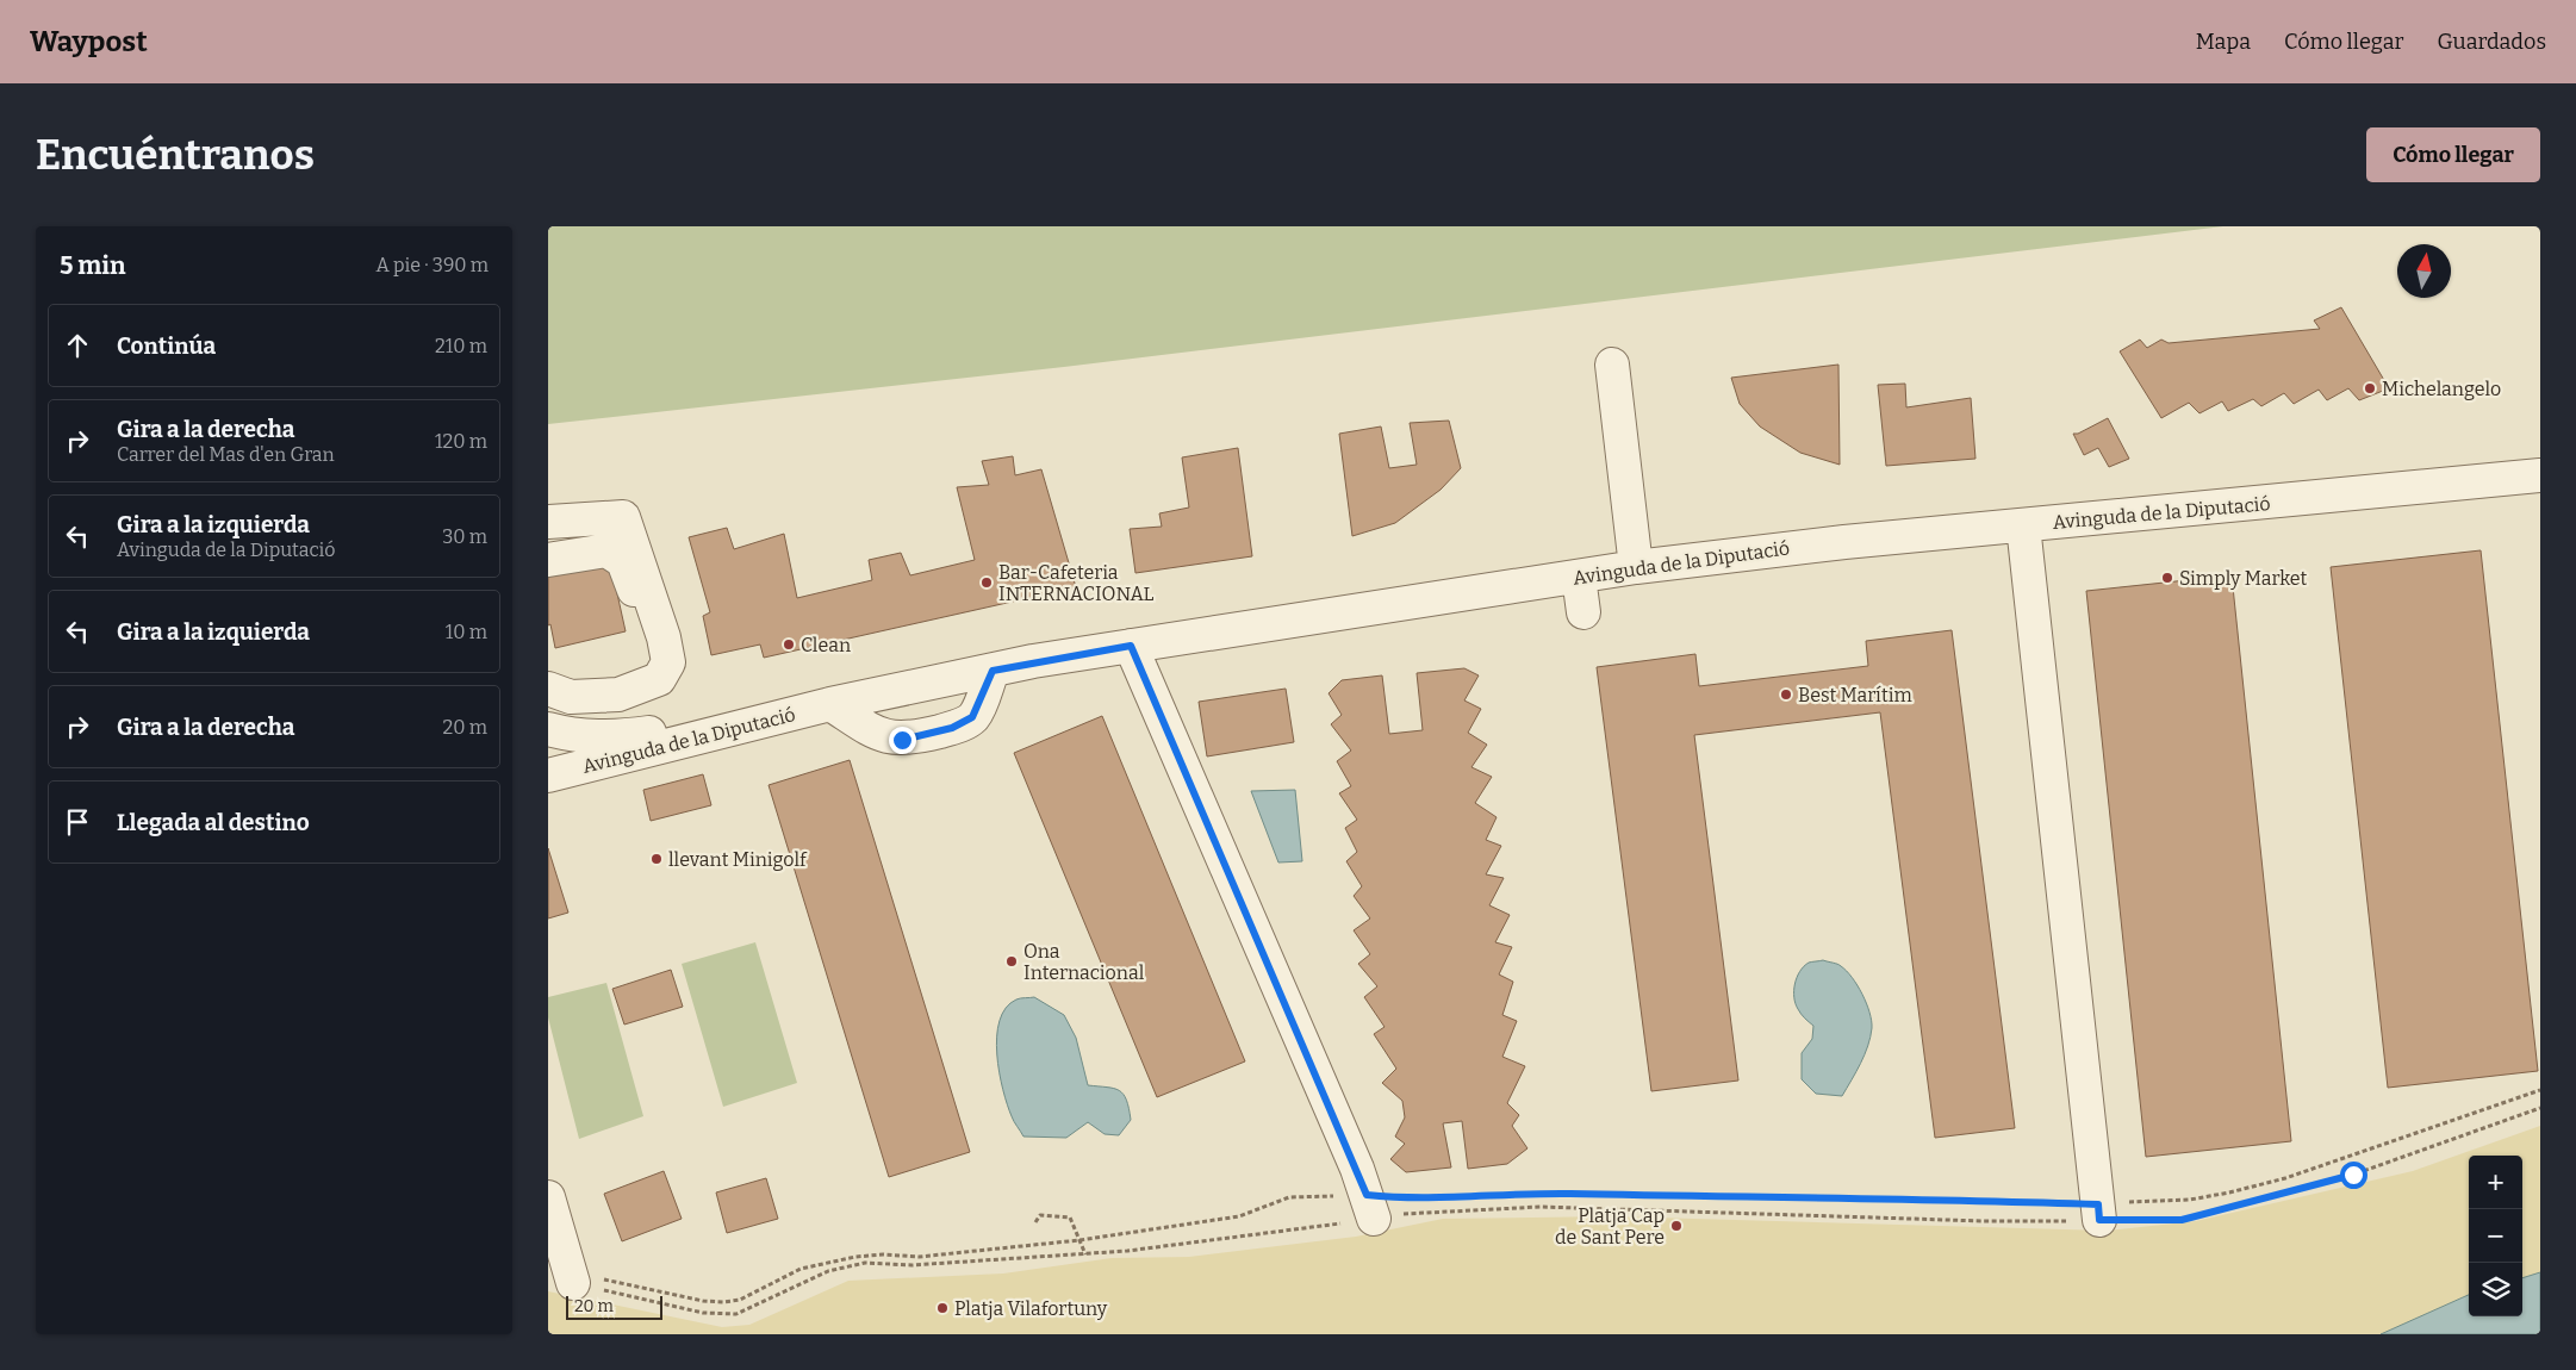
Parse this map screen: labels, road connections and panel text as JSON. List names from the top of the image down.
{
  "streets": {
    "street": ["Avinguda de la Diputació"]
  },
  "places": [
    "Michelangelo",
    "Simply Market",
    "Bar-Cafeteria INTERNACIONAL",
    "Clean",
    "Best Marítim",
    "llevant Minigolf",
    "Ona Internacional",
    "Platja Cap de Sant Pere",
    "Platja Vilafortuny"
  ],
  "scale_bar": "20 m",
  "north": "top",
  "page": {
    "header": "Waypost",
    "nav": ["Mapa", "Cómo llegar", "Guardados"],
    "buttons": "Cómo llegar",
    "title": "Encuéntranos",
    "heading": ["5 min", "A pie · 390 m"],
    "list": [
      ["Continúa", "210 m"],
      ["Gira a la derecha", "Carrer del Mas d'en Gran", "120 m"],
      ["Gira a la izquierda", "Avinguda de la Diputació", "30 m"],
      ["Gira a la izquierda", "10 m"],
      ["Gira a la derecha", "20 m"],
      "Llegada al destino"
    ],
    "map_buttons": ["+", "−"],
    "scale": "20 m"
  }
}
